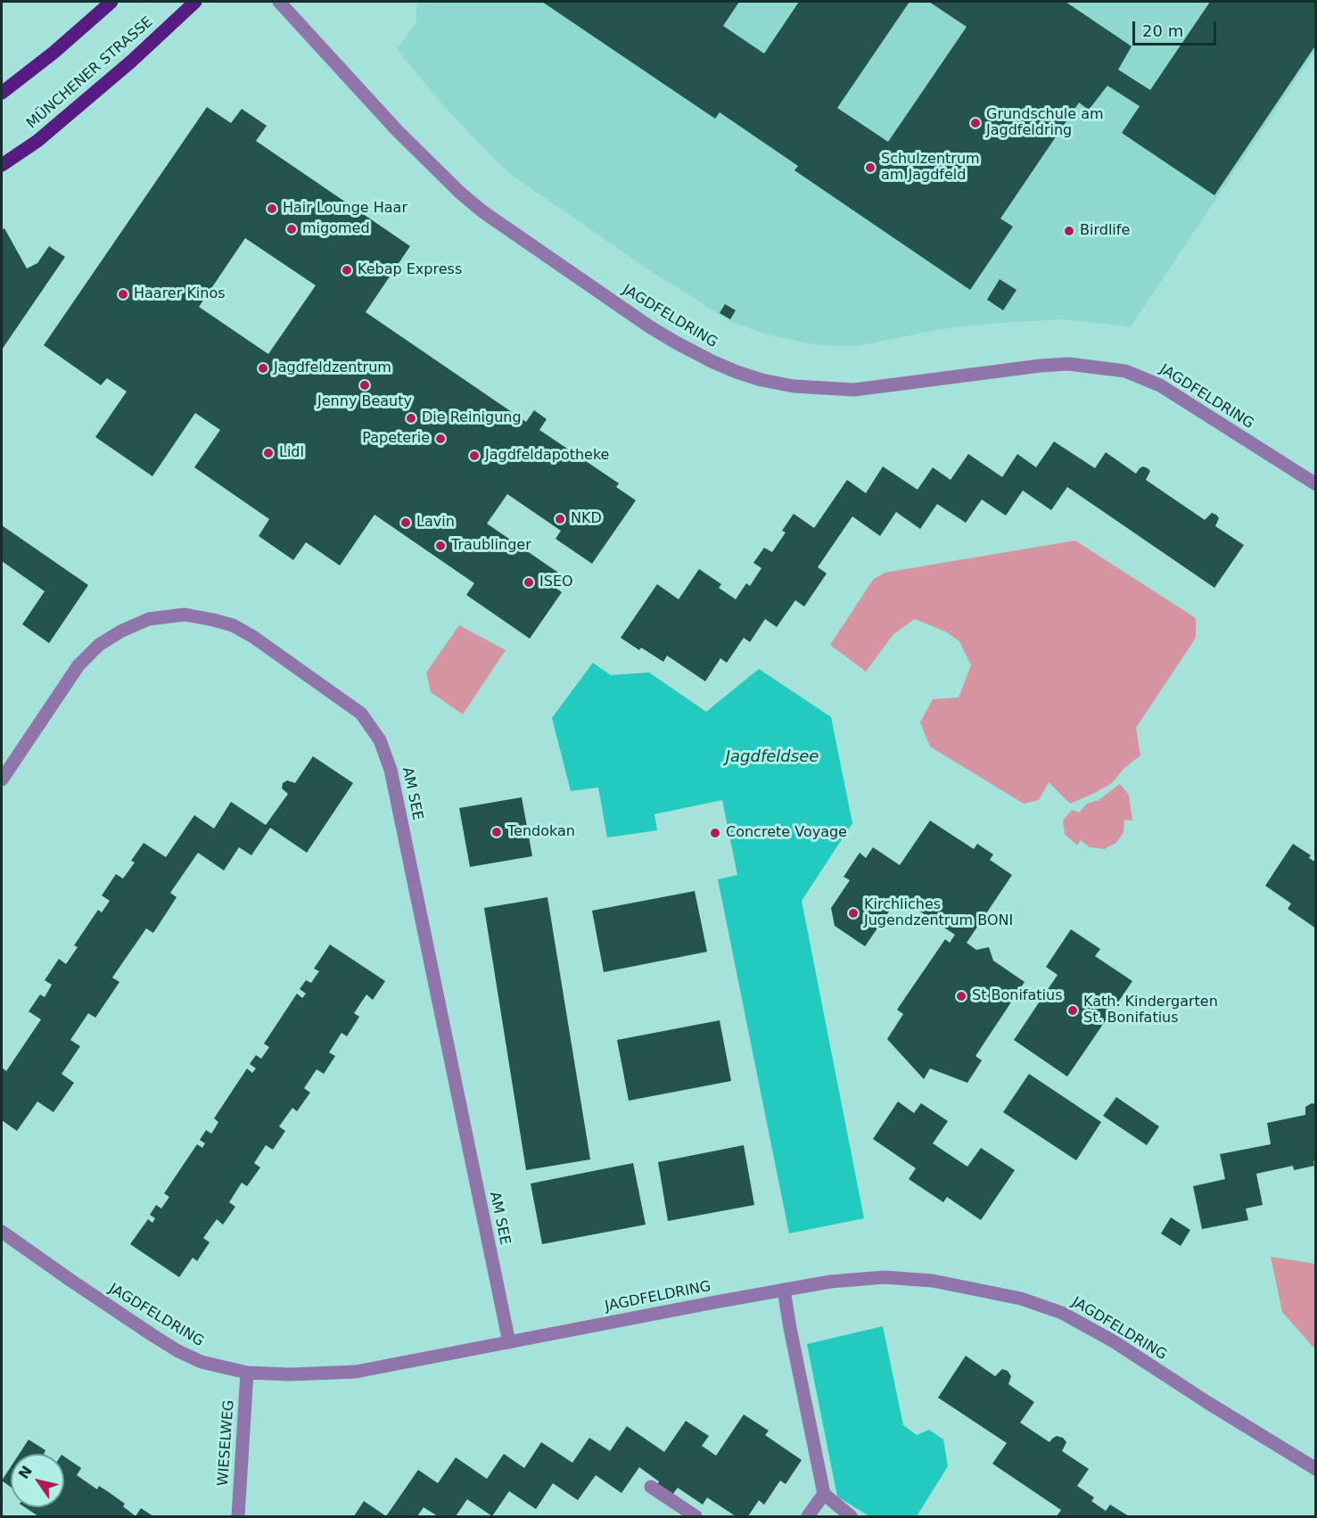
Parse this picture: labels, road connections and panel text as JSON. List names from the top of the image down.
{
  "streets": {
    "main road": ["MÜNCHENER STRASSE"],
    "street": ["JAGDFELDRING", "AM SEE", "WIESELWEG"]
  },
  "crossings": [
    ["JAGDFELDRING", "AM SEE"],
    ["JAGDFELDRING", "WIESELWEG"]
  ],
  "water": ["Jagdfeldsee"],
  "places": [
    "Grundschule am Jagdfeldring",
    "Schulzentrum am Jagdfeld",
    "Hair Lounge Haar",
    "migomed",
    "Birdlife",
    "Kebap Express",
    "Haarer Kinos",
    "Jagdfeldzentrum",
    "Jenny Beauty",
    "Die Reinigung",
    "Papeterie",
    "Lidl",
    "Jagdfeldapotheke",
    "NKD",
    "Lavin",
    "Traublinger",
    "ISEO",
    "Tendokan",
    "Concrete Voyage",
    "Kirchliches Jugendzentrum BONI",
    "St Bonifatius",
    "Kath. Kindergarten St. Bonifatius"
  ],
  "scale_bar": "20 m",
  "north": "top left"
}
